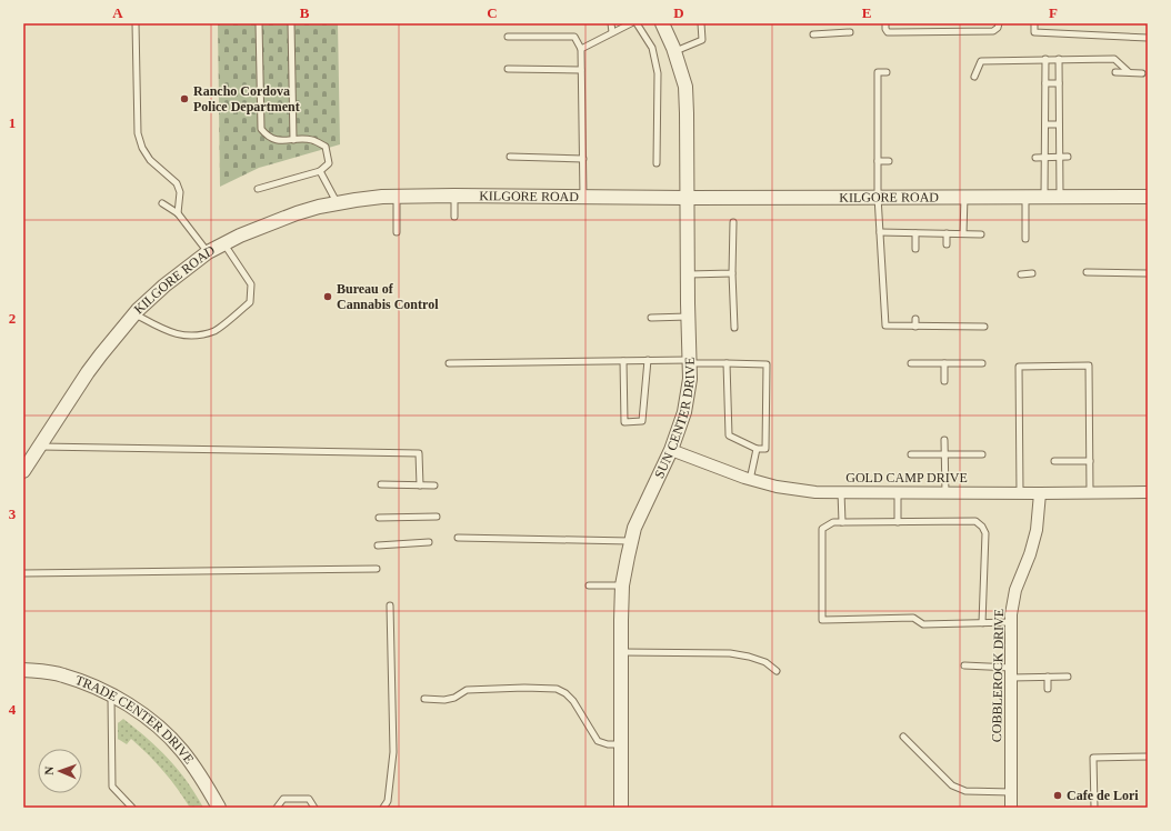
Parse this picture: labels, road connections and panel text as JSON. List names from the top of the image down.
{
  "streets": {
    "street": [
      "KILGORE ROAD",
      "SUN CENTER DRIVE",
      "GOLD CAMP DRIVE",
      "COBBLEROCK DRIVE",
      "TRADE CENTER DRIVE"
    ]
  },
  "crossings": [
    ["KILGORE ROAD", "SUN CENTER DRIVE"],
    ["SUN CENTER DRIVE", "GOLD CAMP DRIVE"],
    ["GOLD CAMP DRIVE", "COBBLEROCK DRIVE"]
  ],
  "places": ["Rancho Cordova Police Department", "Bureau of Cannabis Control", "Cafe de Lori"],
  "north": "left",
  "grid": {
    "columns": [
      "A",
      "B",
      "C",
      "D",
      "E",
      "F"
    ],
    "rows": [
      "1",
      "2",
      "3",
      "4"
    ]
  }
}
